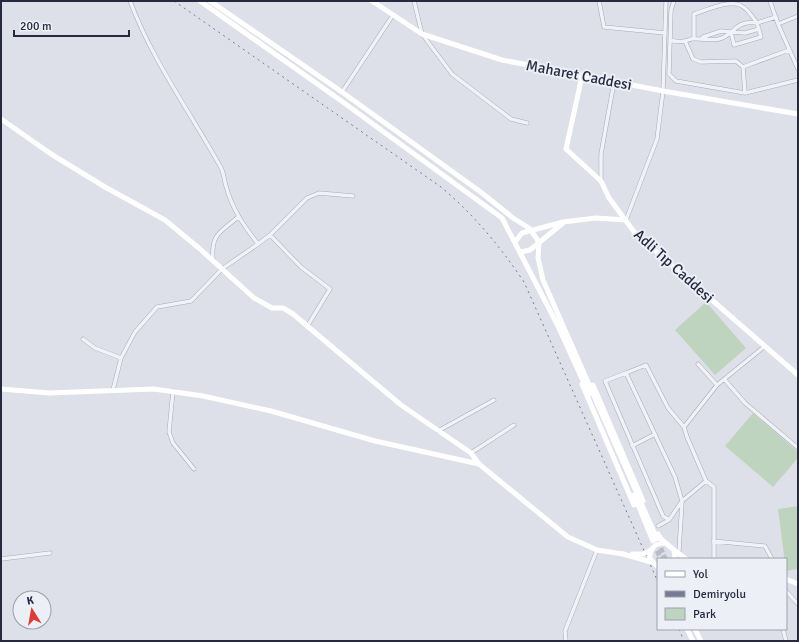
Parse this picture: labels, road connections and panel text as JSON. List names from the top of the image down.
{
  "streets": {
    "street": ["Maharet Caddesi", "Adli Tıp Caddesi"]
  },
  "crossings": [
    ["Maharet Caddesi", "Adli Tıp Caddesi"]
  ],
  "legend": ["Yol", "Demiryolu", "Park"],
  "scale_bar": "200 m",
  "north": "top"
}
